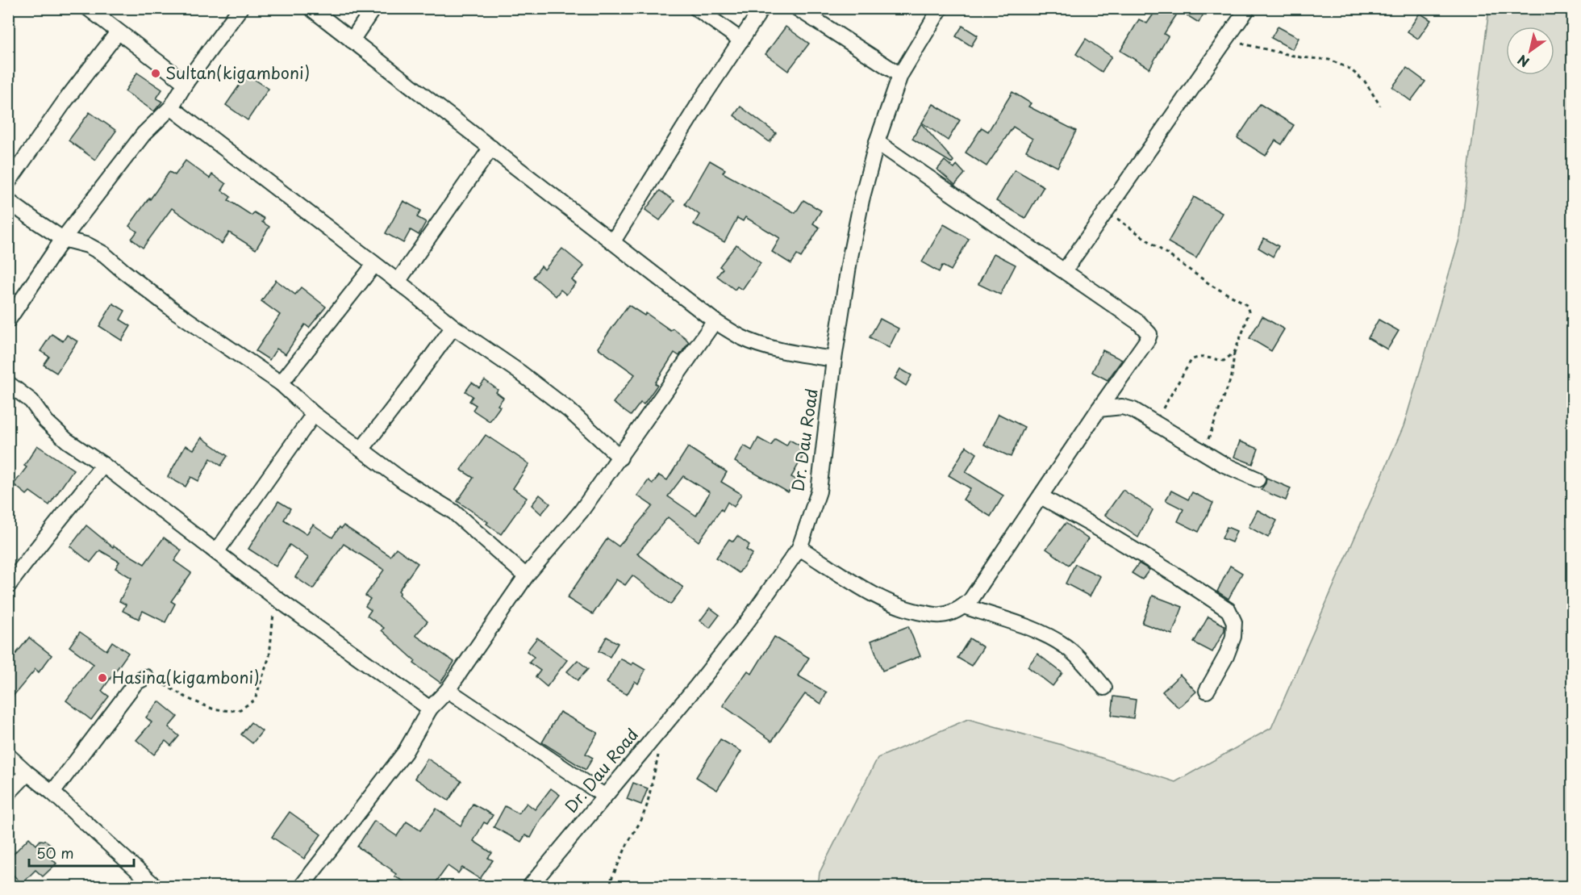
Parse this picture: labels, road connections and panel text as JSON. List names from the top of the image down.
{
  "streets": {
    "street": ["Dr. Dau Road"]
  },
  "places": ["Sultan(kigamboni)", "Hasina(kigamboni)"],
  "scale_bar": "50 m",
  "north": "bottom left"
}
